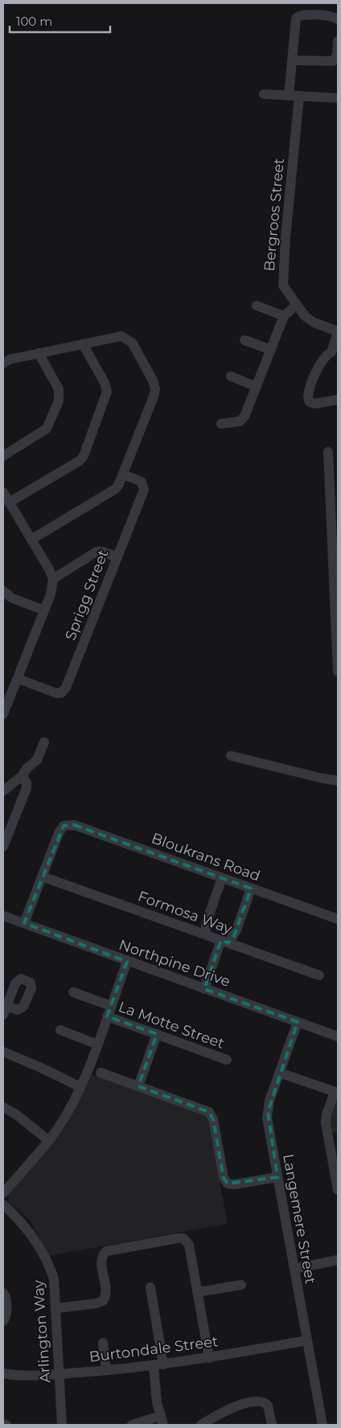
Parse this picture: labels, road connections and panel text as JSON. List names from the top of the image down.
{
  "streets": {
    "street": [
      "Bergroos Street",
      "Sprigg Street",
      "Bloukrans Road",
      "Formosa Way",
      "Northpine Drive",
      "La Motte Street",
      "Langemere Street",
      "Arlington Way",
      "Burtondale Street"
    ]
  },
  "crossings": [
    ["Bloukrans Road", "Formosa Way"],
    ["Northpine Drive", "Langemere Street"],
    ["Langemere Street", "Burtondale Street"],
    ["Arlington Way", "Burtondale Street"]
  ],
  "scale_bar": "100 m"
}
